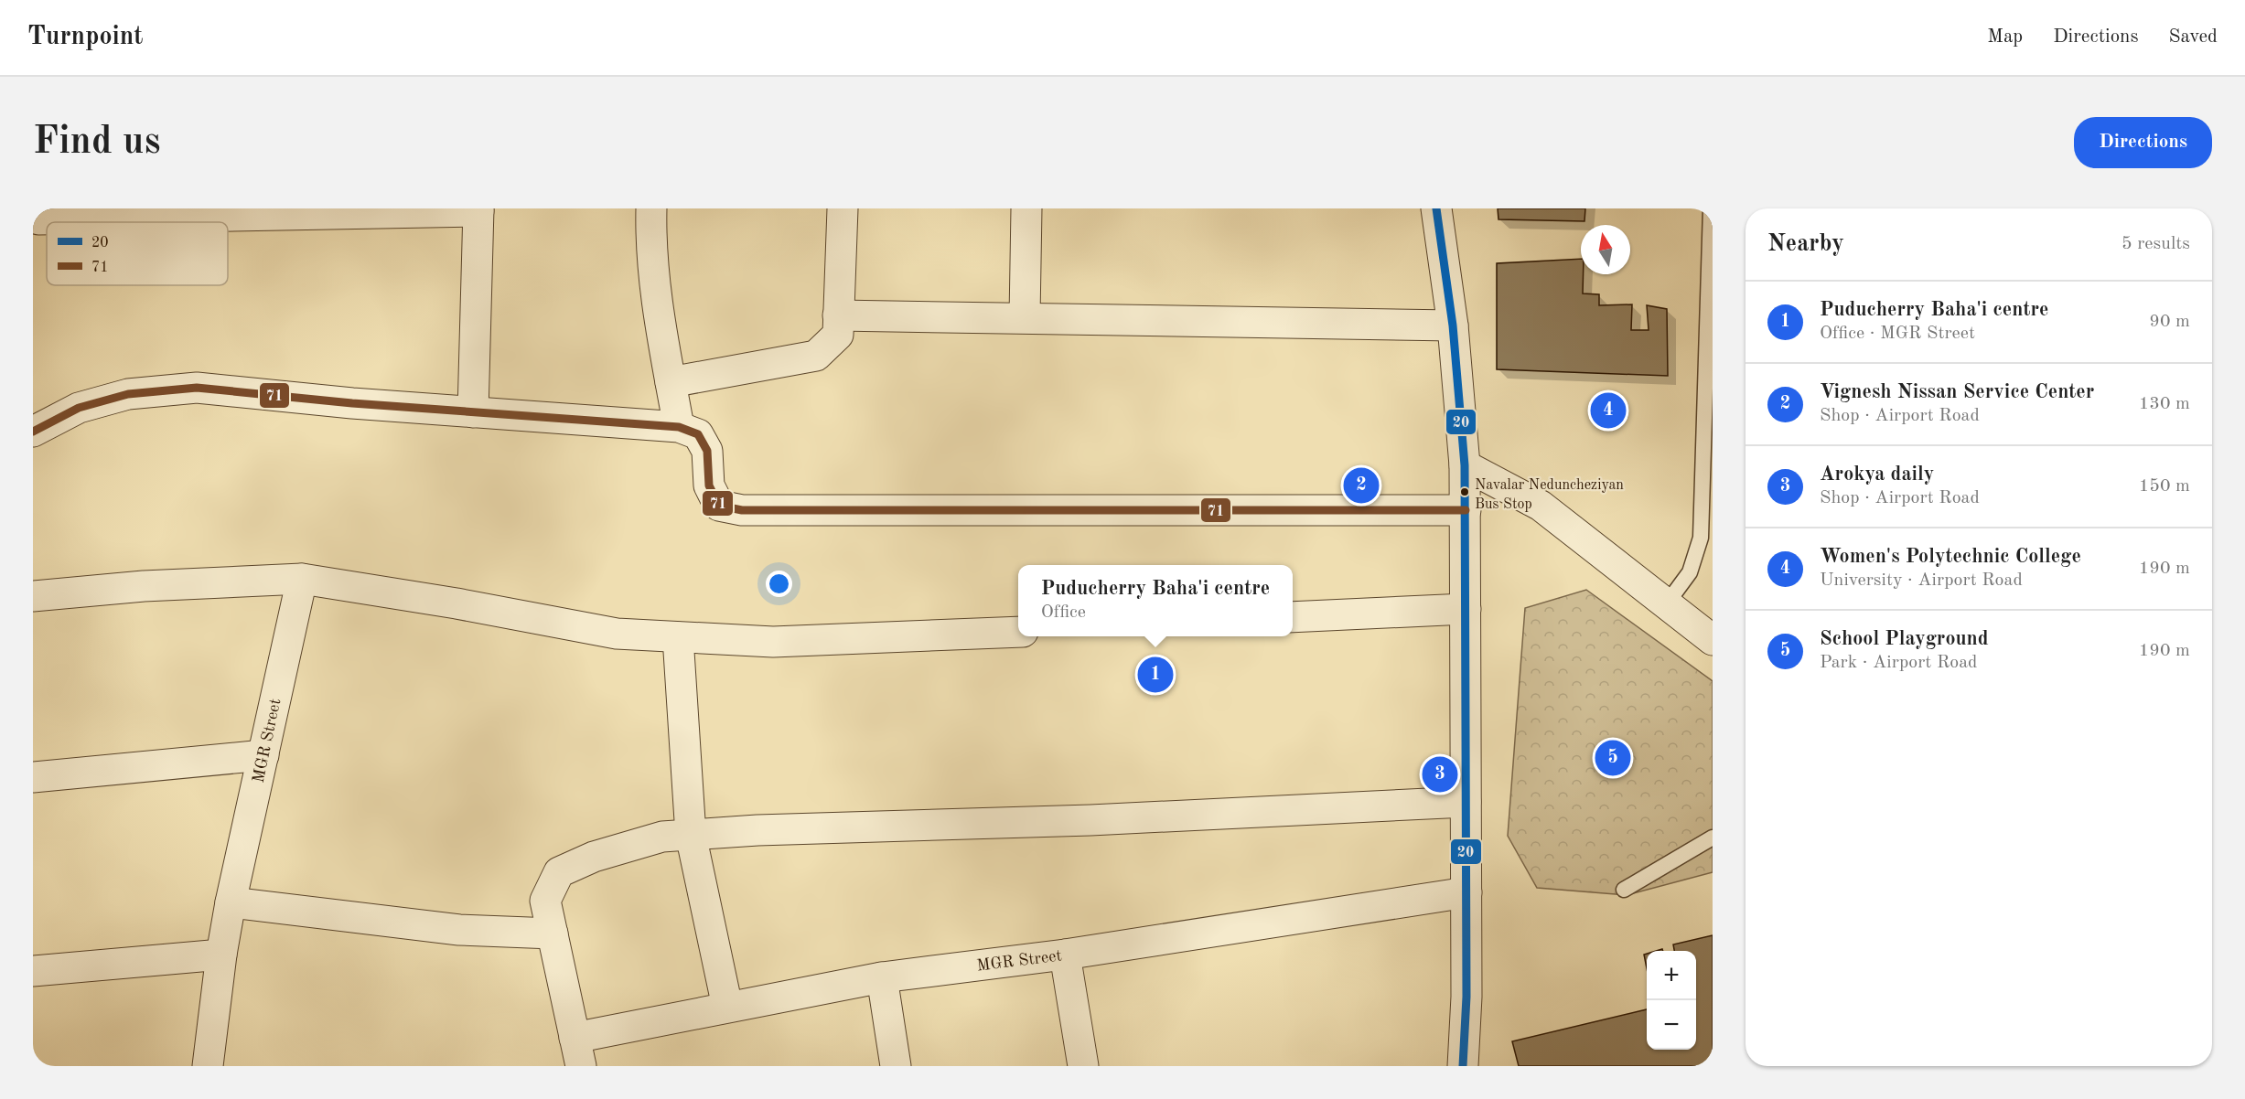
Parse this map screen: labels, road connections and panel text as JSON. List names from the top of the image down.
{
  "streets": {
    "street": ["MGR Street"]
  },
  "places": ["Navalar Neduncheziyan Bus Stop"],
  "lines": ["transit line 20", "transit line 71"],
  "legend": ["20", "71"],
  "north": "top",
  "page": {
    "header": "Turnpoint",
    "nav": ["Map", "Directions", "Saved"],
    "buttons": "Directions",
    "title": "Find us",
    "heading": ["Nearby", "5 results"],
    "list": [
      {
        "mark": "1",
        "name": "Puducherry Baha'i centre",
        "note": "Office · MGR Street",
        "value": "90 m"
      },
      {
        "mark": "2",
        "name": "Vignesh Nissan Service Center",
        "note": "Shop · Airport Road",
        "value": "130 m"
      },
      {
        "mark": "3",
        "name": "Arokya daily",
        "note": "Shop · Airport Road",
        "value": "150 m"
      },
      {
        "mark": "4",
        "name": "Women's Polytechnic College",
        "note": "University · Airport Road",
        "value": "190 m"
      },
      {
        "mark": "5",
        "name": "School Playground",
        "note": "Park · Airport Road",
        "value": "190 m"
      }
    ],
    "pins": [
      "4",
      "2",
      "1",
      "5",
      "3"
    ],
    "popup": ["Puducherry Baha'i centre", "Office"],
    "map_buttons": ["+", "−"]
  }
}
